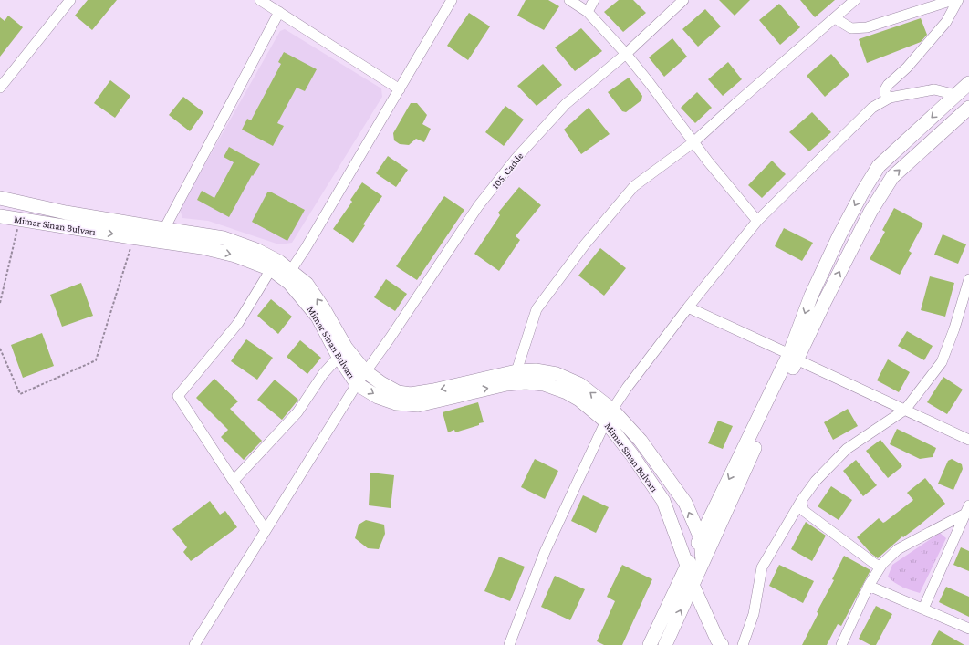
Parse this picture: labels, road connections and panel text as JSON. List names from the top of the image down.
{
  "streets": {
    "main road": ["Mimar Sinan Bulvarı"],
    "street": ["105. Cadde"]
  },
  "crossings": [
    ["105. Cadde", "Mimar Sinan Bulvarı"]
  ]
}
